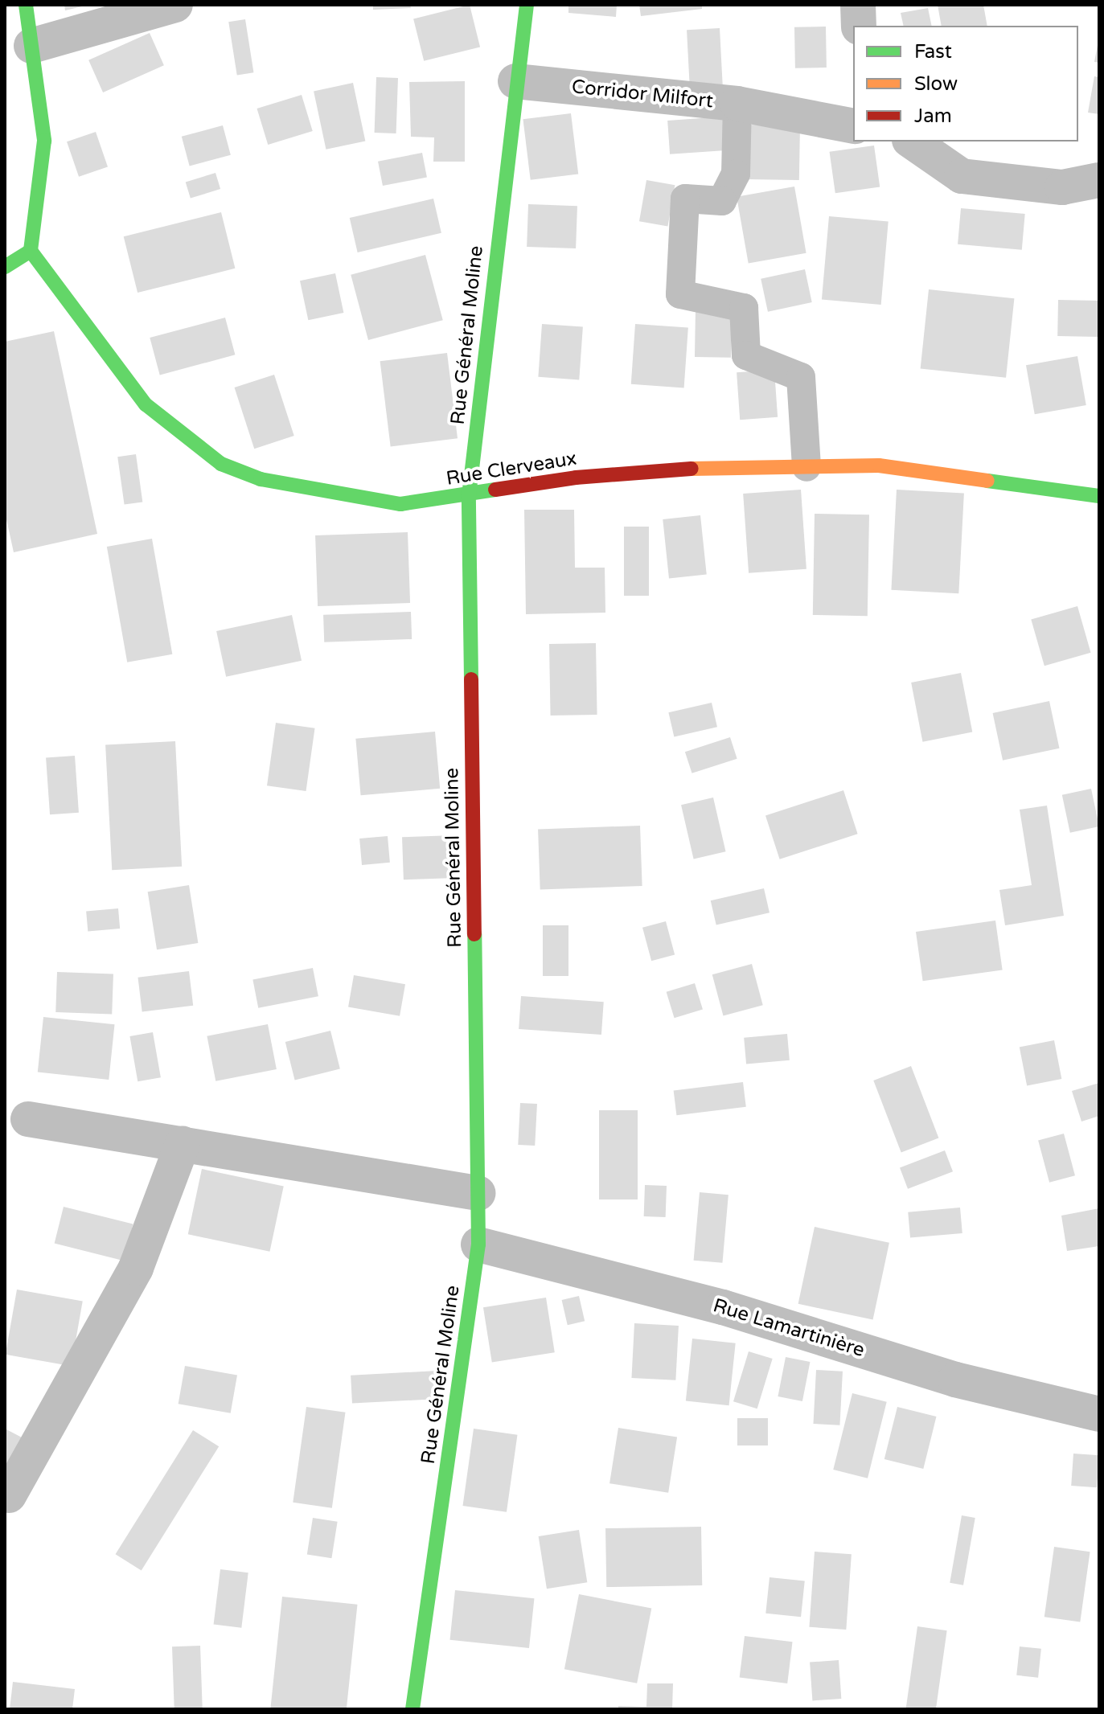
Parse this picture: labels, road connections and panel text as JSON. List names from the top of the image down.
{
  "streets": {
    "street": [
      "Corridor Milfort",
      "Rue Général Moline",
      "Rue Clerveaux",
      "Rue Lamartinière"
    ]
  },
  "crossings": [
    ["Corridor Milfort", "Rue Général Moline"],
    ["Corridor Milfort", "Rue Clerveaux"],
    ["Rue Général Moline", "Rue Clerveaux"],
    ["Rue Général Moline", "Rue Lamartinière"]
  ],
  "legend": ["Fast", "Slow", "Jam"]
}
